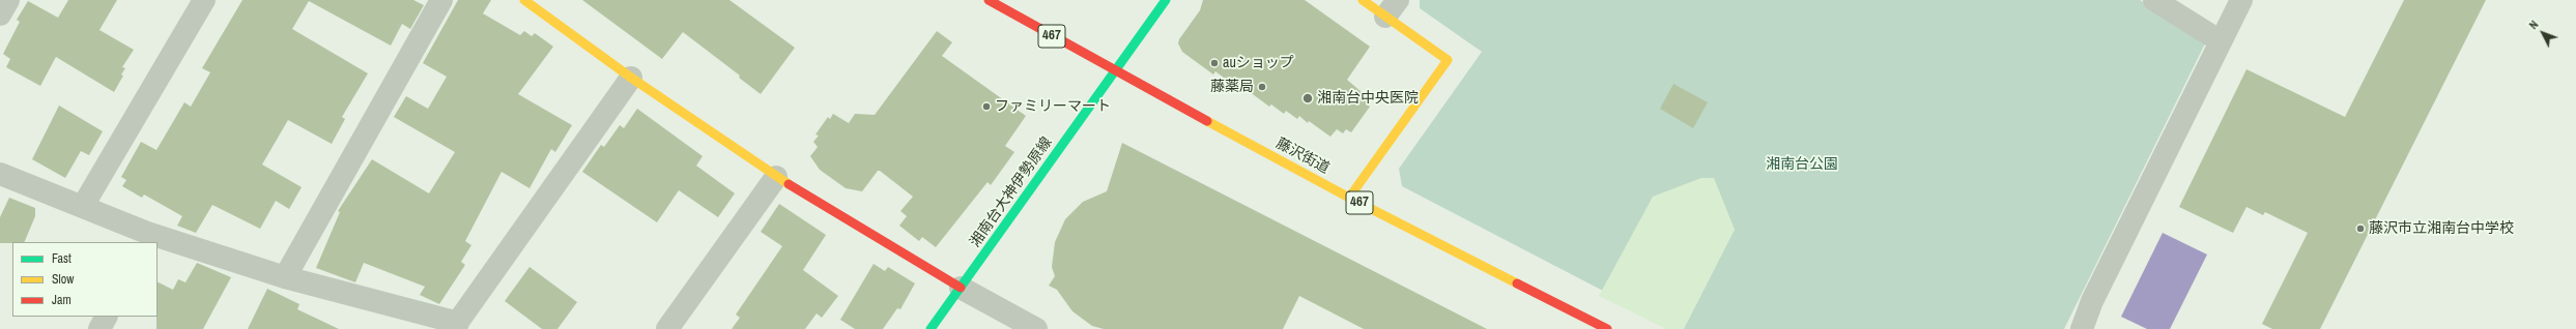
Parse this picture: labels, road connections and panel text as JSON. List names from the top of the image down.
{
  "streets": {
    "main road": ["467", "藤沢街道", "湘南台大神伊勢原線"]
  },
  "crossings": [
    ["藤沢街道", "湘南台大神伊勢原線"]
  ],
  "parks": ["湘南台公園"],
  "places": [
    "auショップ",
    "藤薬局",
    "湘南台中央医院",
    "ファミリーマート",
    "藤沢市立湘南台中学校"
  ],
  "legend": ["Fast", "Slow", "Jam"],
  "north": "top left"
}
